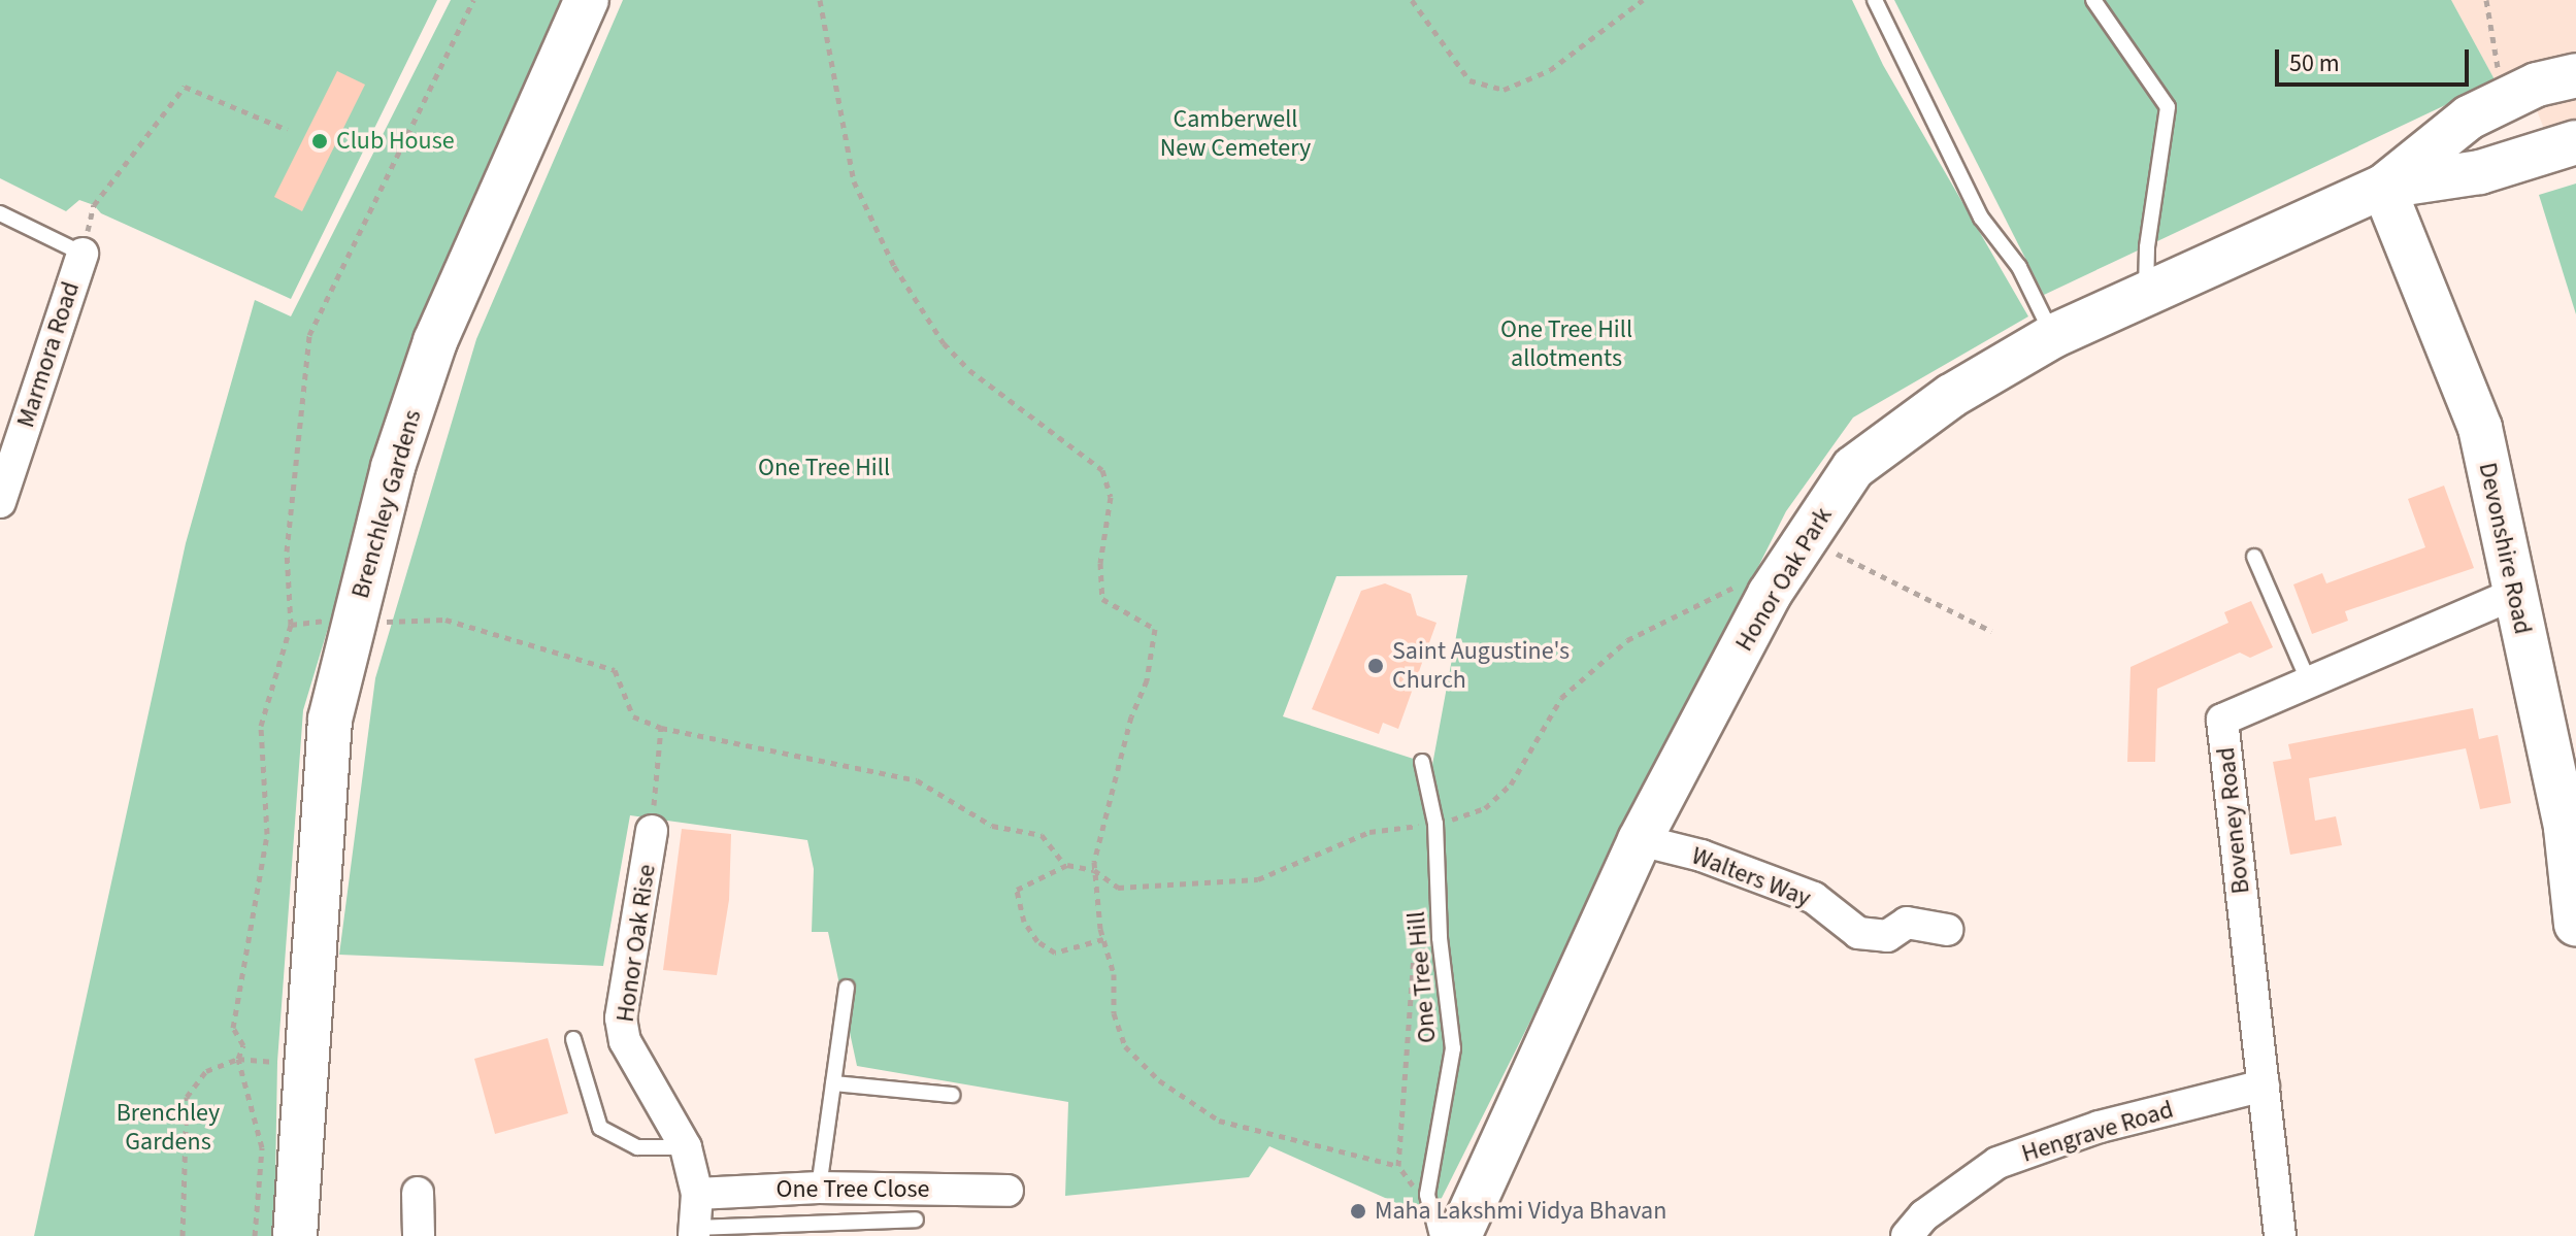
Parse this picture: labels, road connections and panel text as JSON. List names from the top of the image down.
{
  "streets": {
    "street": [
      "Marmora Road",
      "Brenchley Gardens",
      "Devonshire Road",
      "Honor Oak Park",
      "Boveney Road",
      "Walters Way",
      "Honor Oak Rise",
      "Hengrave Road",
      "One Tree Close"
    ],
    "lane": ["One Tree Hill"]
  },
  "crossings": [
    ["Devonshire Road", "Honor Oak Park"],
    ["Devonshire Road", "Boveney Road"],
    ["Honor Oak Park", "Walters Way"],
    ["Boveney Road", "Hengrave Road"],
    ["Honor Oak Rise", "One Tree Close"]
  ],
  "parks": [
    "Camberwell New Cemetery",
    "One Tree Hill allotments",
    "One Tree Hill",
    "Brenchley Gardens"
  ],
  "places": ["Club House", "Saint Augustine's Church", "Maha Lakshmi Vidya Bhavan"],
  "scale_bar": "50 m"
}
